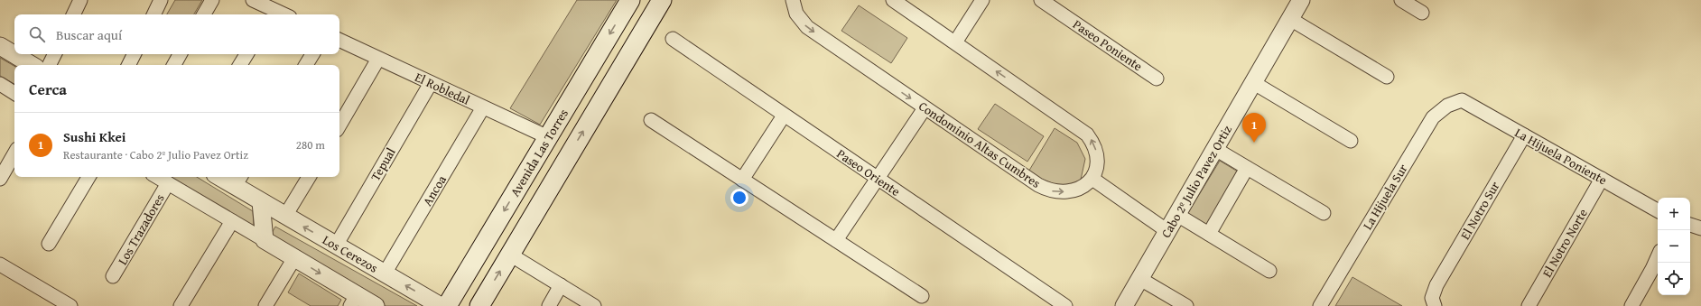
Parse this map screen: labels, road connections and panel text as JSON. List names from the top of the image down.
{
  "streets": {
    "main road": ["Avenida Las Torres"],
    "street": [
      "Paseo Poniente",
      "El Robledal",
      "Condominio Altas Cumbres",
      "La Hijuela Poniente",
      "Tepual",
      "Paseo Oriente",
      "Cabo 2º Julio Pavez Ortiz",
      "Ancoa",
      "La Hijuela Sur",
      "El Notro Sur",
      "Los Trazadores",
      "El Notro Norte",
      "Los Cerezos"
    ]
  },
  "crossings": [
    ["El Robledal", "Avenida Las Torres"],
    ["El Robledal", "Tepual"],
    ["El Robledal", "Ancoa"],
    ["La Hijuela Poniente", "La Hijuela Sur"],
    ["La Hijuela Poniente", "El Notro Sur"],
    ["La Hijuela Poniente", "El Notro Norte"],
    ["Tepual", "Los Cerezos"],
    ["Ancoa", "Los Cerezos"]
  ],
  "page": {
    "search": "Buscar aquí",
    "heading": "Cerca",
    "list": [
      {
        "mark": "1",
        "name": "Sushi Kkei",
        "note": "Restaurante · Cabo 2º Julio Pavez Ortiz",
        "value": "280 m"
      }
    ],
    "pins": "1",
    "map_buttons": ["+", "−"]
  }
}
